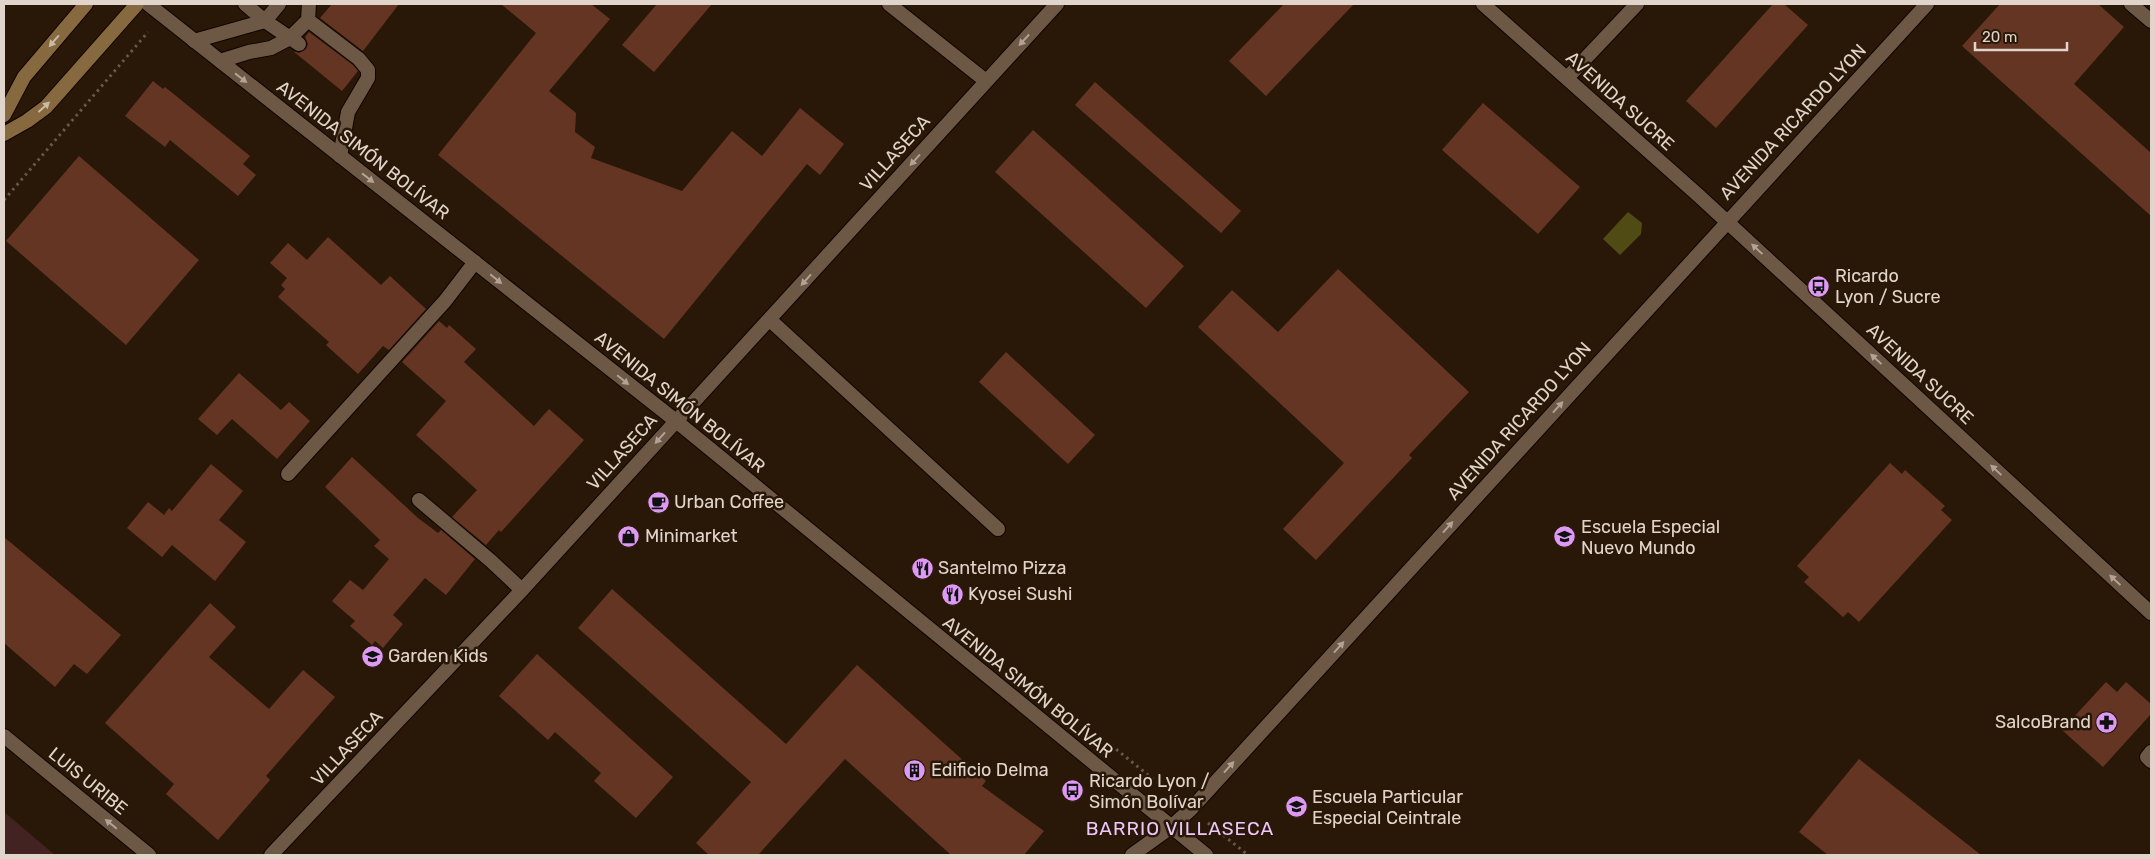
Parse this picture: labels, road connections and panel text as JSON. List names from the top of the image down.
{
  "streets": {
    "street": [
      "AVENIDA SUCRE",
      "AVENIDA RICARDO LYON",
      "AVENIDA SIMÓN BOLÍVAR",
      "VILLASECA",
      "LUIS URIBE"
    ]
  },
  "crossings": [
    ["AVENIDA SUCRE", "AVENIDA RICARDO LYON"],
    ["AVENIDA RICARDO LYON", "AVENIDA SIMÓN BOLÍVAR"],
    ["AVENIDA SIMÓN BOLÍVAR", "VILLASECA"]
  ],
  "one_way": [
    "AVENIDA SUCRE",
    "AVENIDA RICARDO LYON",
    "AVENIDA SIMÓN BOLÍVAR",
    "VILLASECA",
    "LUIS URIBE"
  ],
  "districts": ["BARRIO VILLASECA"],
  "places": {
    "bus stop": ["Ricardo Lyon / Sucre", "Ricardo Lyon / Simón Bolívar"],
    "cafe": ["Urban Coffee"],
    "shop": ["Minimarket"],
    "school or university": ["Escuela Especial Nuevo Mundo", "Garden Kids", "Escuela Particular Especial Ceintrale"],
    "restaurant": ["Santelmo Pizza", "Kyosei Sushi"],
    "pharmacy": ["SalcoBrand"],
    "building": ["Edificio Delma"]
  },
  "scale_bar": "20 m"
}
